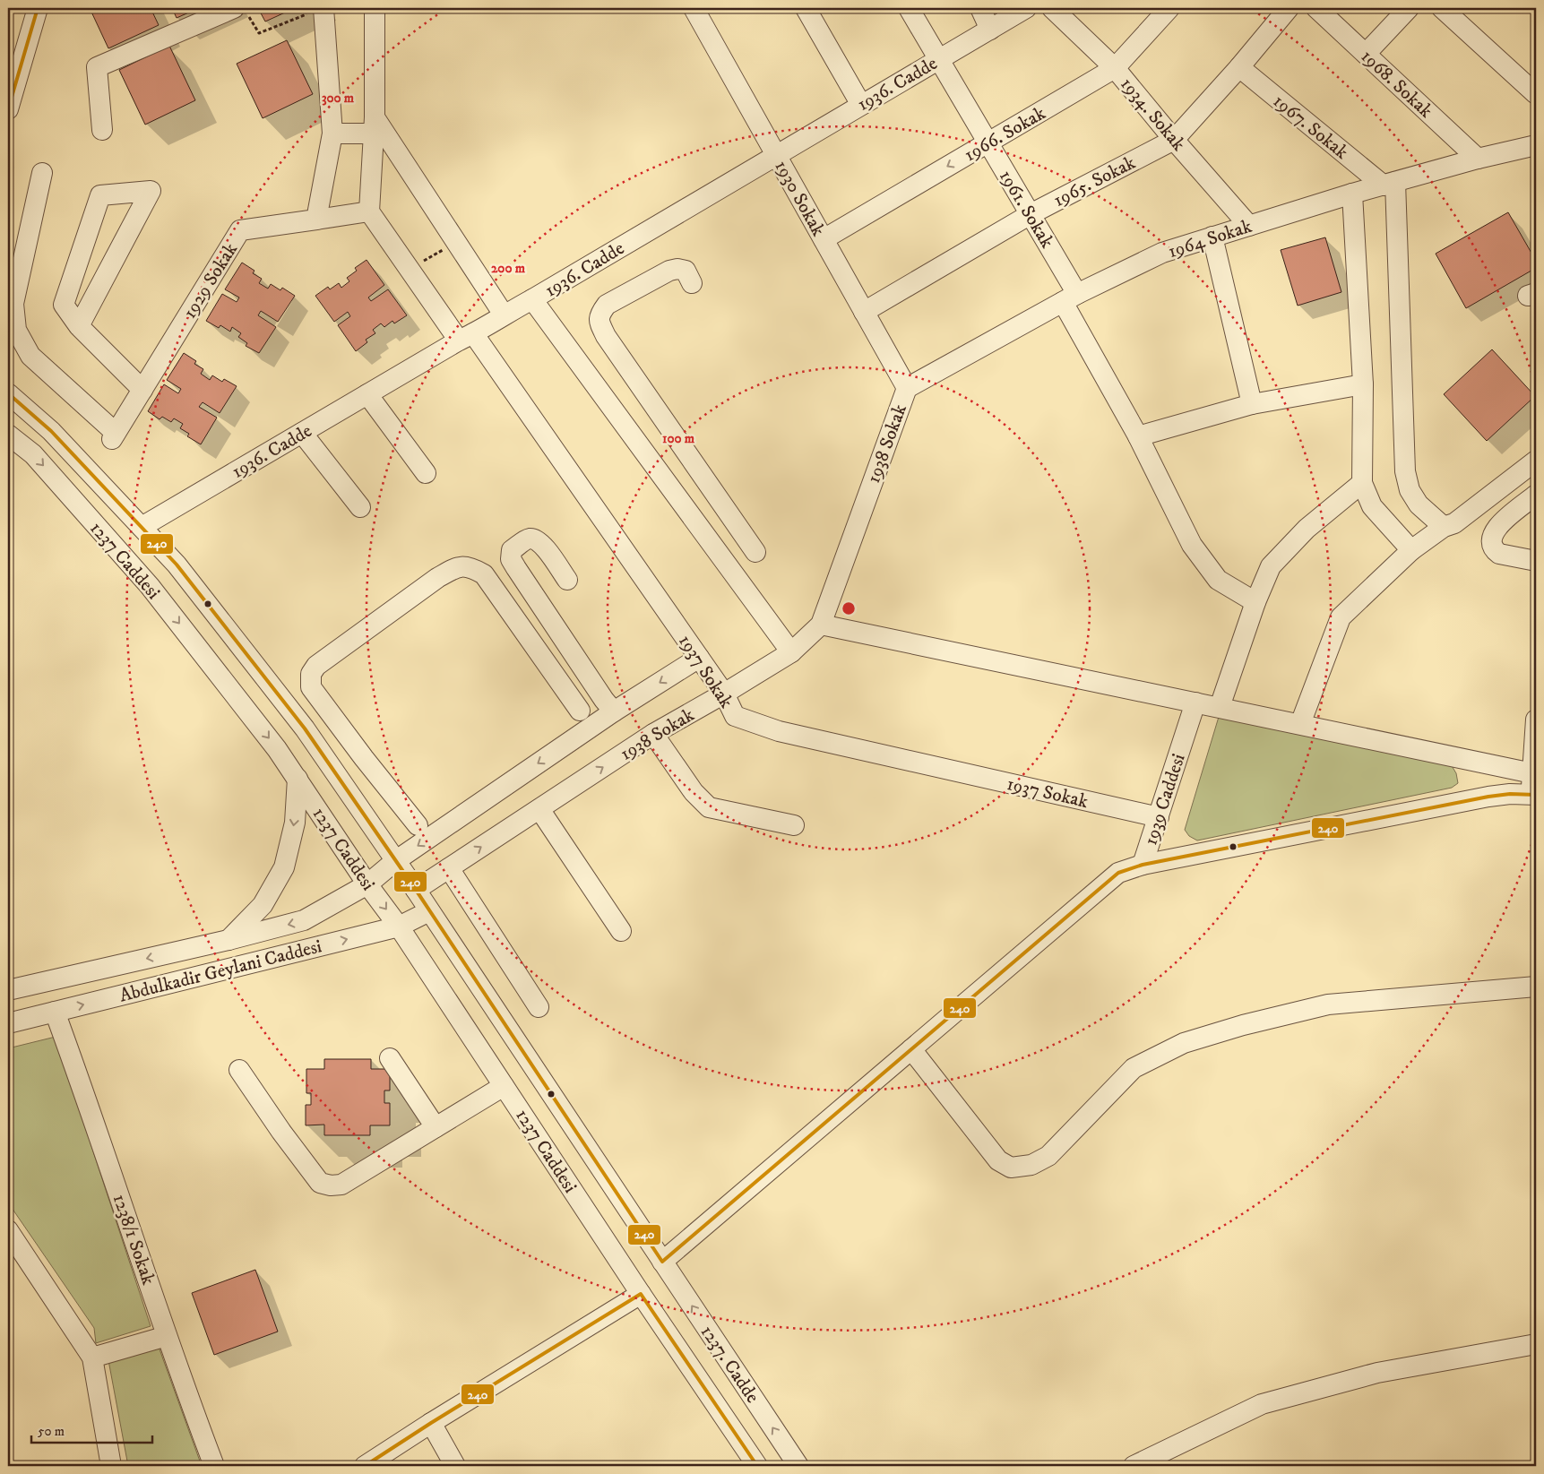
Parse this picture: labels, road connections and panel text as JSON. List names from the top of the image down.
{
  "streets": {
    "street": [
      "1936. Cadde",
      "1968. Sokak",
      "1934. Sokak",
      "1967. Sokak",
      "1966. Sokak",
      "1965. Sokak",
      "1930 Sokak",
      "1961. Sokak",
      "1964 Sokak",
      "1929 Sokak",
      "1938 Sokak",
      "1237 Caddesi",
      "1937 Sokak",
      "1939 Caddesi",
      "Abdulkadir Geylani Caddesi",
      "1238/1 Sokak",
      "1237. Cadde"
    ]
  },
  "crossings": [
    ["1936. Cadde", "1930 Sokak"],
    ["1936. Cadde", "1961. Sokak"],
    ["1936. Cadde", "1237 Caddesi"],
    ["1936. Cadde", "1937 Sokak"],
    ["1968. Sokak", "1964 Sokak"],
    ["1934. Sokak", "1966. Sokak"],
    ["1934. Sokak", "1965. Sokak"],
    ["1934. Sokak", "1964 Sokak"],
    ["1967. Sokak", "1965. Sokak"],
    ["1967. Sokak", "1964 Sokak"],
    ["1966. Sokak", "1930 Sokak"],
    ["1966. Sokak", "1961. Sokak"],
    ["1965. Sokak", "1930 Sokak"],
    ["1965. Sokak", "1961. Sokak"],
    ["1930 Sokak", "1964 Sokak"],
    ["1930 Sokak", "1938 Sokak"],
    ["1961. Sokak", "1964 Sokak"],
    ["1964 Sokak", "1938 Sokak"],
    ["1938 Sokak", "1237 Caddesi"],
    ["1938 Sokak", "1937 Sokak"],
    ["1237 Caddesi", "1939 Caddesi"],
    ["1237 Caddesi", "Abdulkadir Geylani Caddesi"],
    ["1237 Caddesi", "1237. Cadde"],
    ["1937 Sokak", "1939 Caddesi"],
    ["1939 Caddesi", "1237. Cadde"],
    ["Abdulkadir Geylani Caddesi", "1238/1 Sokak"]
  ],
  "one_way": ["1966. Sokak"],
  "lines": ["transit line 240"],
  "scale_bar": "50 m",
  "rings": ["300 m", "200 m", "100 m"]
}
